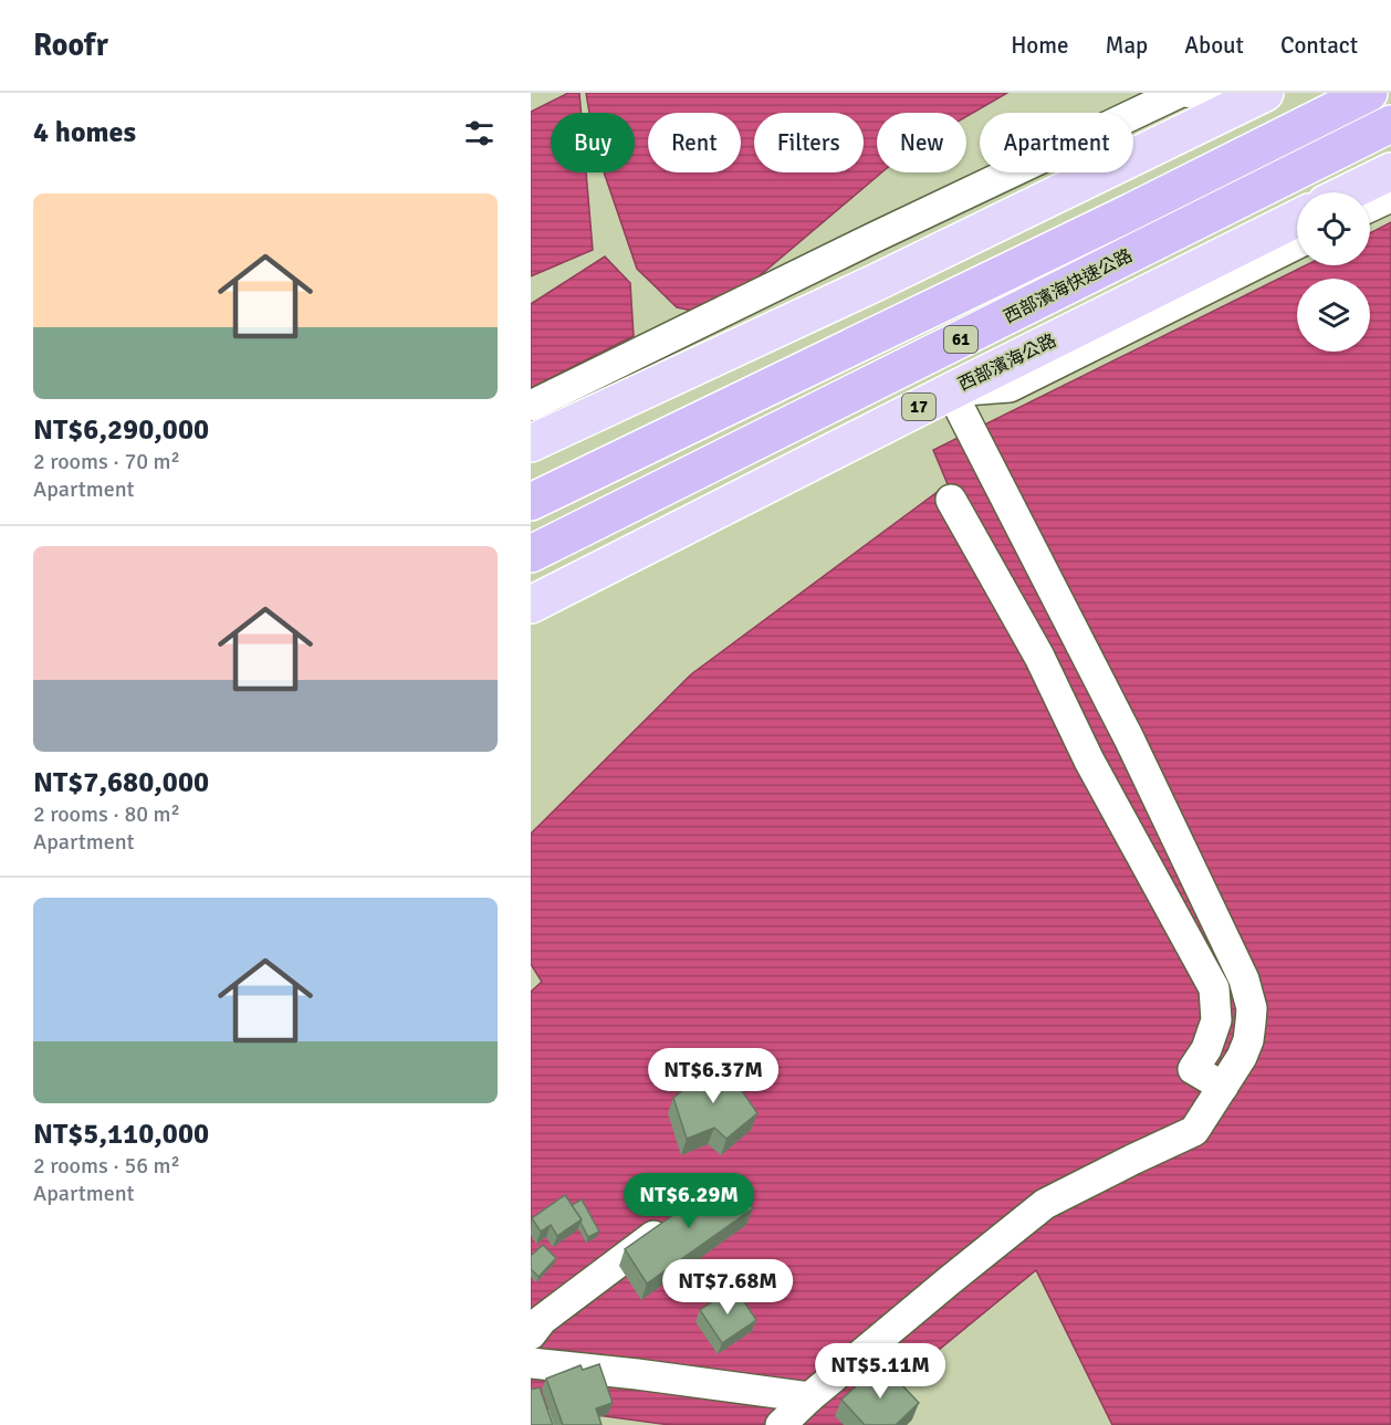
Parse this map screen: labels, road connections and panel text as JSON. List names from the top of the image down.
{
  "streets": {
    "highway": ["西部濱海快速公路", "61"],
    "main road": ["西部濱海公路", "17"]
  },
  "page": {
    "header": "Roofr",
    "nav": [
      "Home",
      "Map",
      "About",
      "Contact"
    ],
    "heading": "4 homes",
    "chip": [
      "Buy",
      "Rent",
      "Filters",
      "New",
      "Apartment"
    ],
    "list": [
      {
        "name": "NT$6,290,000",
        "note": "2 rooms · 70 m² · Apartment"
      },
      {
        "name": "NT$7,680,000",
        "note": "2 rooms · 80 m² · Apartment"
      },
      {
        "name": "NT$5,110,000",
        "note": "2 rooms · 56 m² · Apartment"
      }
    ],
    "price": [
      "NT$6.37M",
      "NT$6.29M",
      "NT$7.68M",
      "NT$5.11M"
    ]
  }
}
